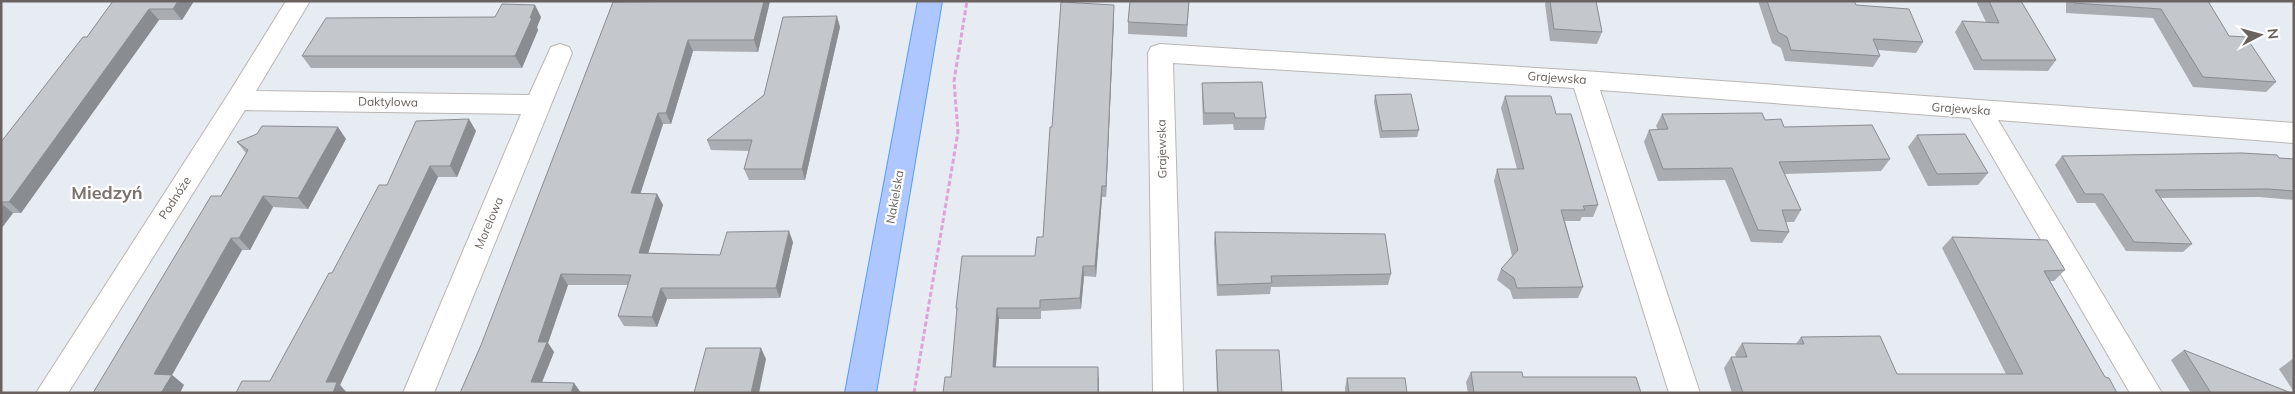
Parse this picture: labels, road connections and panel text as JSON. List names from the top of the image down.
{
  "streets": {
    "main road": ["Nakielska"],
    "street": [
      "Grajewska",
      "Daktylowa",
      "Podnóże",
      "Morelowa"
    ]
  },
  "crossings": [
    ["Daktylowa", "Podnóże"],
    ["Daktylowa", "Morelowa"]
  ],
  "districts": ["Miedzyń"],
  "north": "right"
}
